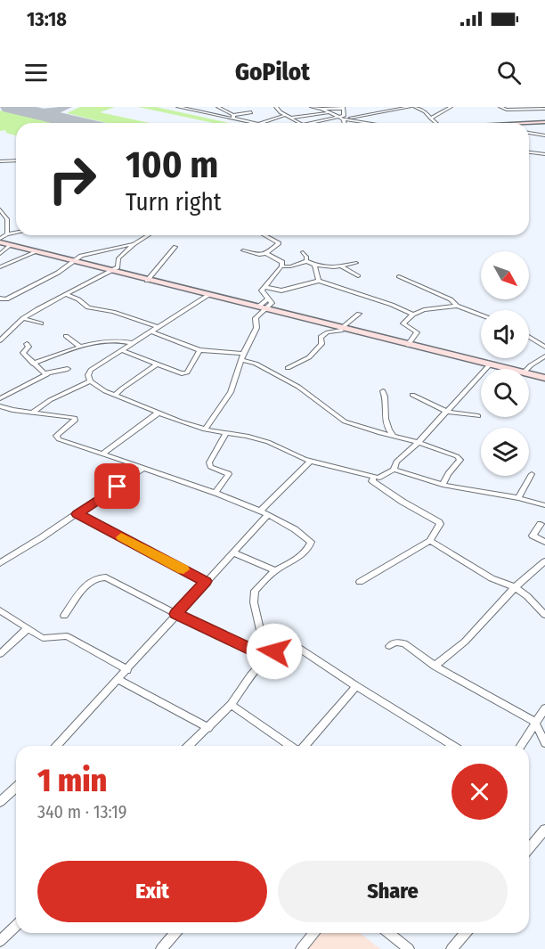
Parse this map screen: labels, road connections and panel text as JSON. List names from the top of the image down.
{
  "north": "bottom right",
  "page": {
    "status": "13:18",
    "header": "GoPilot",
    "turn": ["100 m", "Turn right"],
    "heading": ["1 min", "340 m · 13:19"],
    "buttons": ["Exit", "Share"]
  }
}
